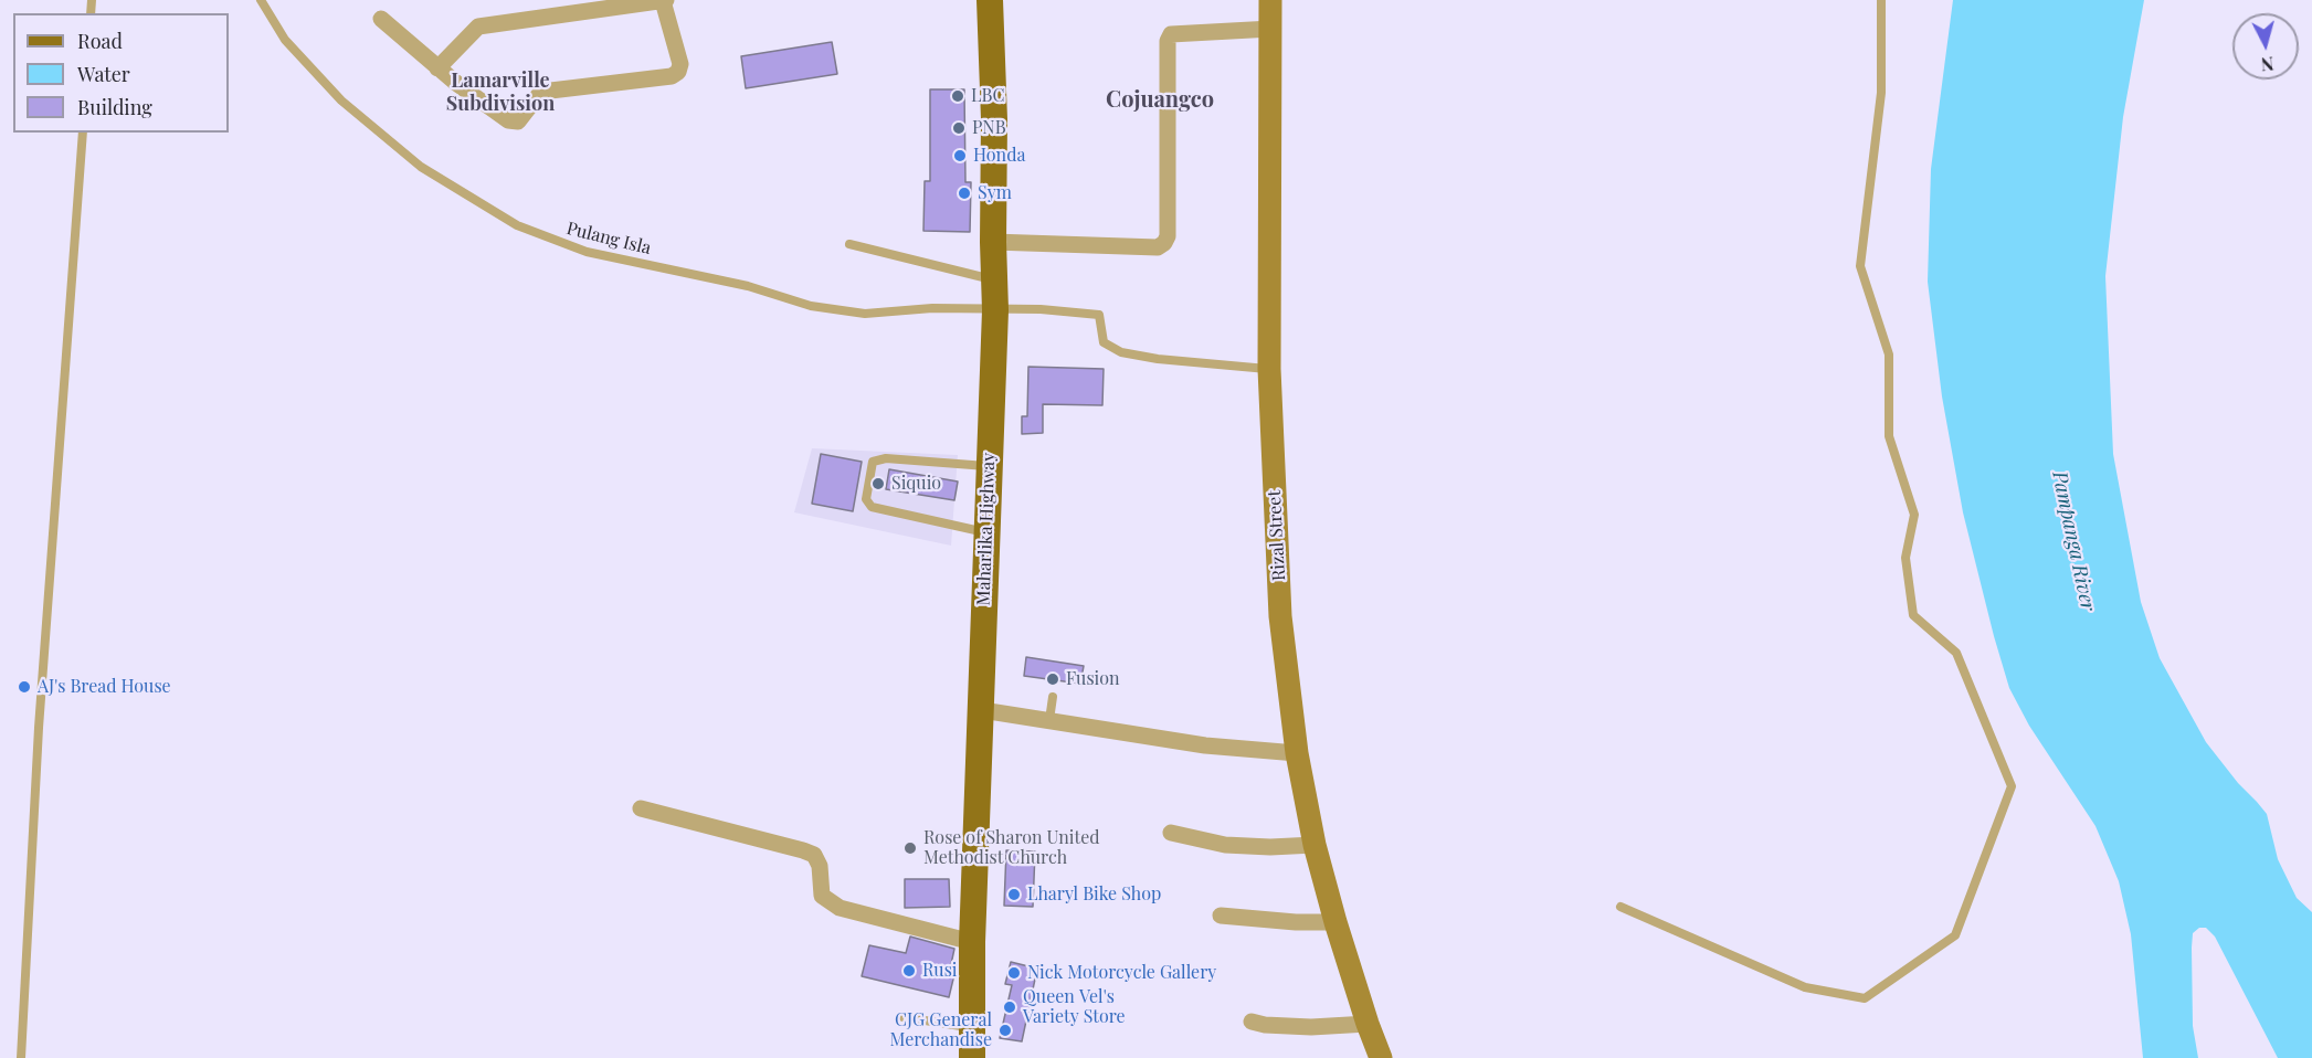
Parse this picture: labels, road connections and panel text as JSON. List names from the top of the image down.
{
  "streets": {
    "main road": ["Maharlika Highway"],
    "street": ["Rizal Street"],
    "lane": ["Pulang Isla"]
  },
  "crossings": [
    ["Pulang Isla", "Maharlika Highway"],
    ["Pulang Isla", "Rizal Street"]
  ],
  "districts": ["Lamarville Subdivision", "Cojuangco"],
  "water": ["Pampanga River"],
  "places": [
    "LBC",
    "PNB",
    "Honda",
    "Sym",
    "Siquio",
    "Fusion",
    "AJ's Bread House",
    "Rose of Sharon United Methodist Church",
    "Lharyl Bike Shop",
    "Rusi",
    "Nick Motorcycle Gallery",
    "Queen Vel's Variety Store",
    "CJG General Merchandise"
  ],
  "legend": ["Road", "Water", "Building"],
  "north": "bottom"
}
